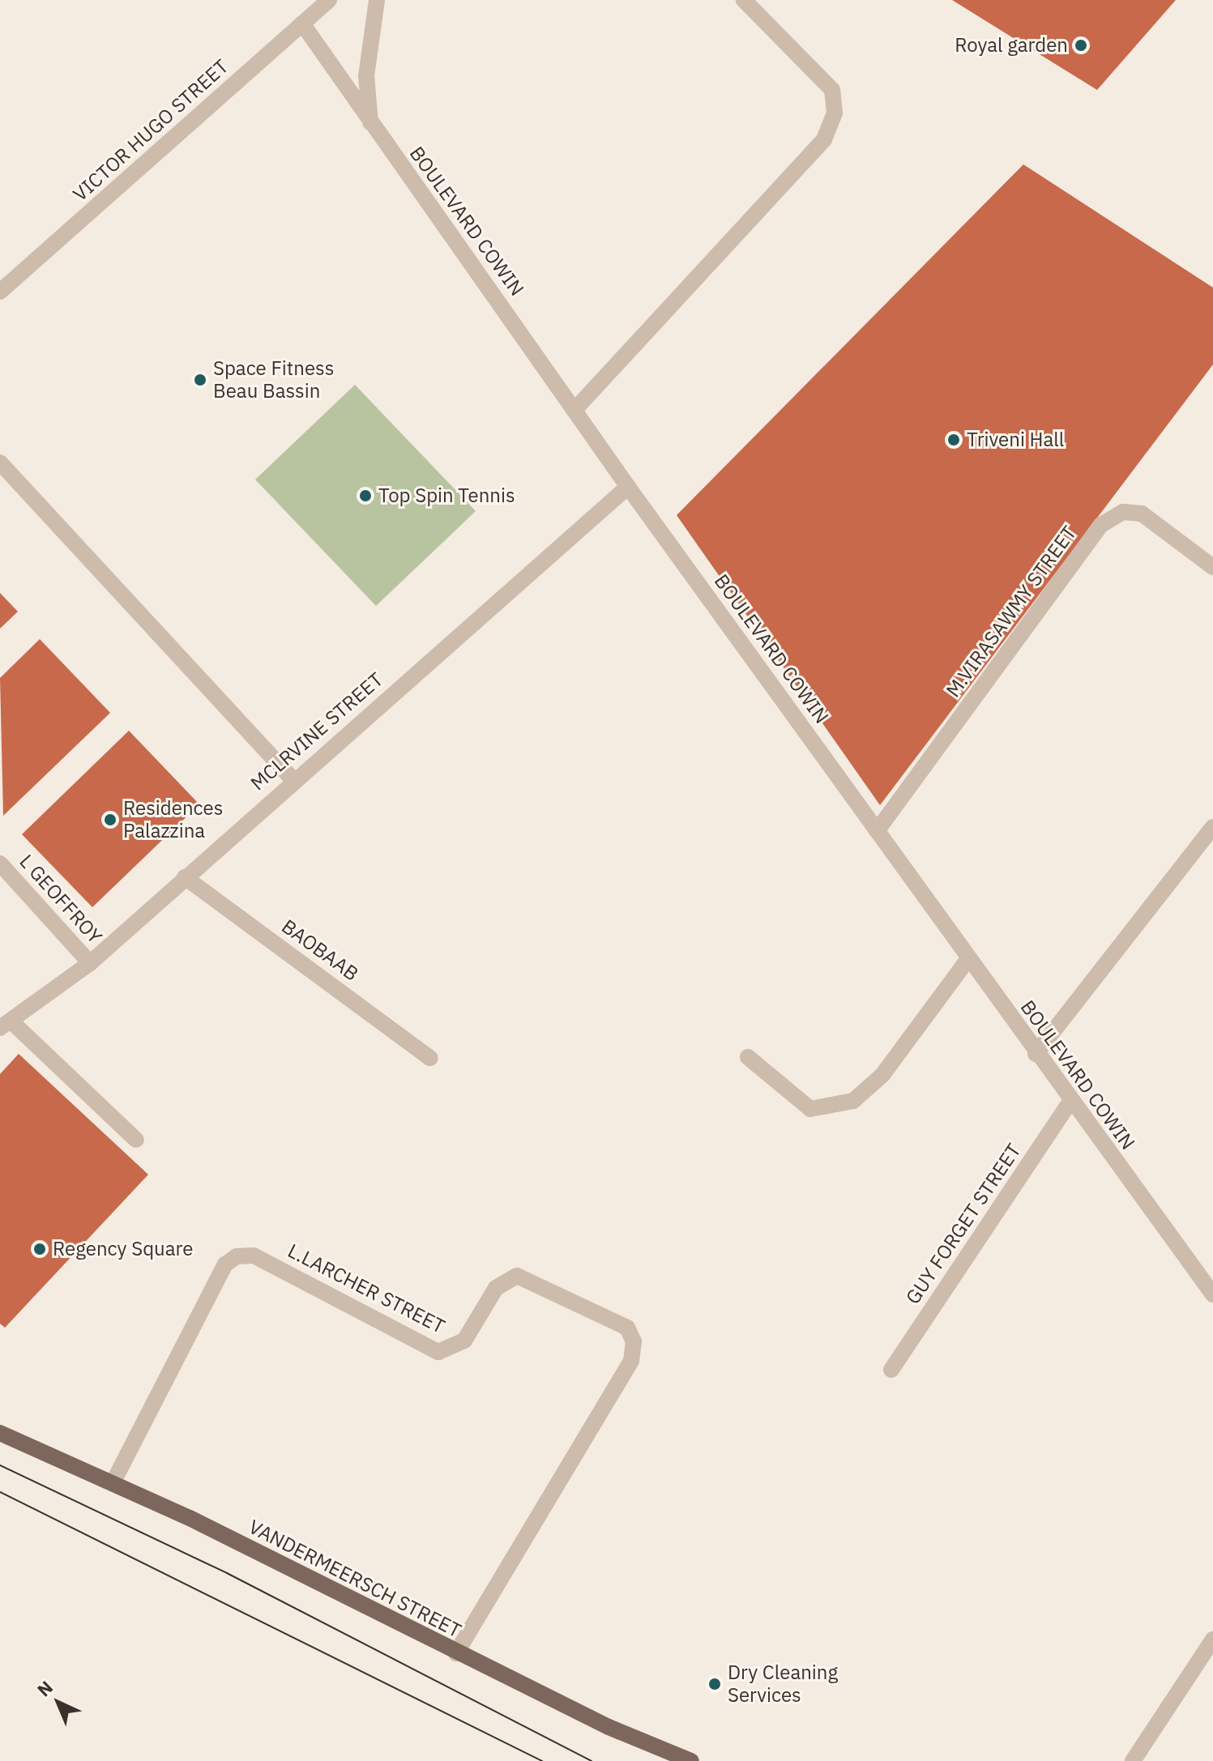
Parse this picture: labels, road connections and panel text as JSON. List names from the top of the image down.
{
  "streets": {
    "main road": ["VANDERMEERSCH STREET"],
    "street": [
      "VICTOR HUGO STREET",
      "BOULEVARD COWIN",
      "M.VIRASAWMY STREET",
      "MCLRVINE STREET",
      "L GEOFFROY",
      "BAOBAAB",
      "GUY FORGET STREET",
      "L.LARCHER STREET"
    ]
  },
  "crossings": [
    ["VICTOR HUGO STREET", "BOULEVARD COWIN"],
    ["BOULEVARD COWIN", "M.VIRASAWMY STREET"],
    ["BOULEVARD COWIN", "MCLRVINE STREET"],
    ["BOULEVARD COWIN", "GUY FORGET STREET"],
    ["MCLRVINE STREET", "L GEOFFROY"],
    ["MCLRVINE STREET", "BAOBAAB"],
    ["L.LARCHER STREET", "VANDERMEERSCH STREET"]
  ],
  "places": [
    "Royal garden",
    "Space Fitness Beau Bassin",
    "Triveni Hall",
    "Top Spin Tennis",
    "Residences Palazzina",
    "Regency Square",
    "Dry Cleaning Services"
  ],
  "north": "top left"
}
